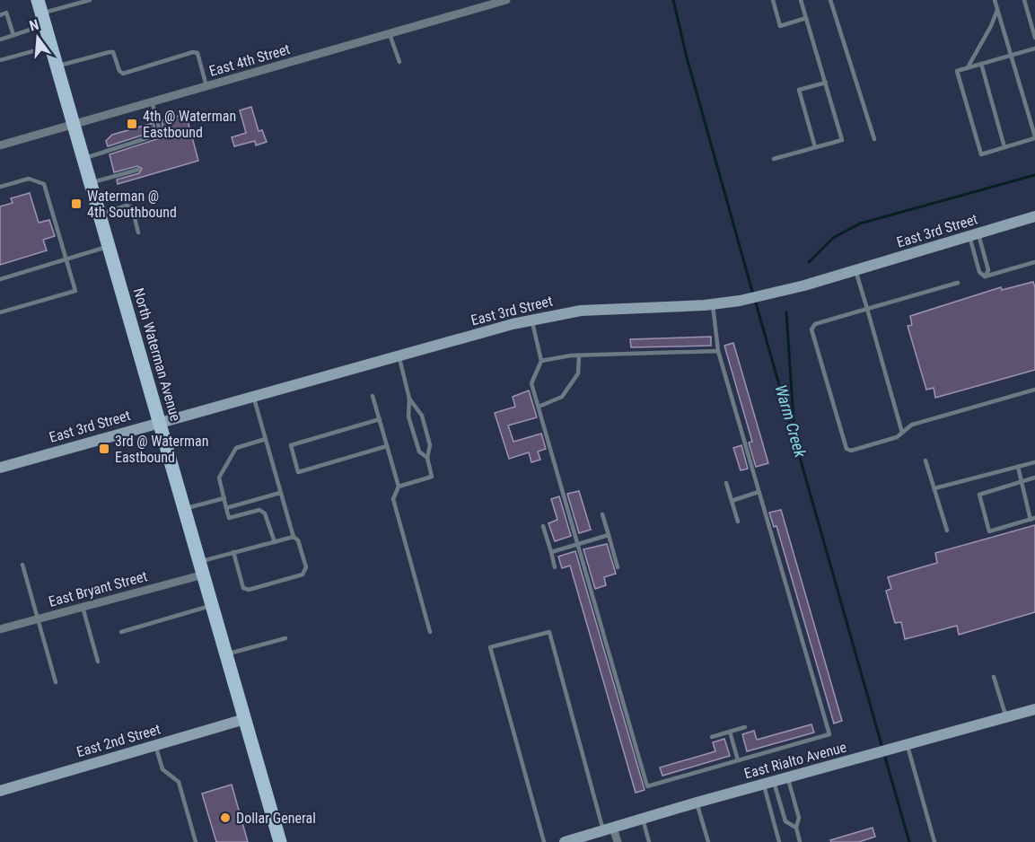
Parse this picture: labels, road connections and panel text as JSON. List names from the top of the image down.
{
  "streets": {
    "main road": [
      "East 3rd Street",
      "North Waterman Avenue",
      "East 2nd Street",
      "East Rialto Avenue"
    ],
    "street": ["East 4th Street", "East Bryant Street"]
  },
  "crossings": [
    ["East 4th Street", "North Waterman Avenue"],
    ["East 3rd Street", "North Waterman Avenue"],
    ["North Waterman Avenue", "East Bryant Street"],
    ["North Waterman Avenue", "East 2nd Street"]
  ],
  "water": ["Warm Creek"],
  "places": {
    "transit": ["4th @ Waterman Eastbound", "Waterman @ 4th Southbound", "3rd @ Waterman Eastbound"],
    "other": ["Dollar General"]
  },
  "north": "top"
}
